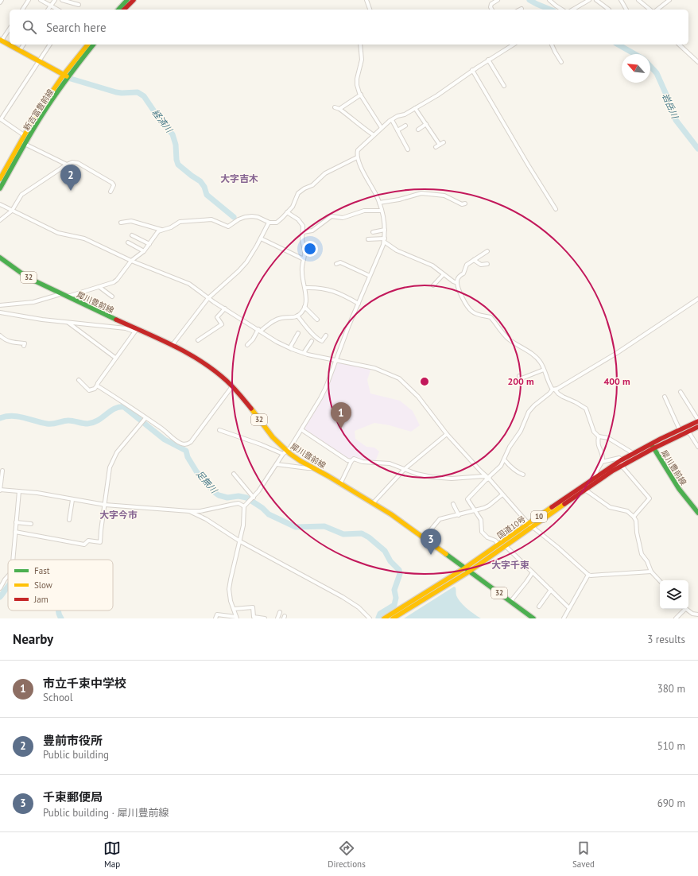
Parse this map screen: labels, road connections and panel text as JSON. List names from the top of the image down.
{
  "streets": {
    "main road": [
      "新吉富豊前線",
      "32",
      "犀川豊前線",
      "10",
      "国道10号"
    ]
  },
  "crossings": [
    ["犀川豊前線", "国道10号"]
  ],
  "districts": ["大字吉木", "大字今市", "大字千束"],
  "water": ["岩岳川", "経済川", "足無川"],
  "legend": ["Fast", "Slow", "Jam"],
  "north": "top left",
  "page": {
    "search": "Search here",
    "pins": ["2", "1", "3"],
    "heading": ["Nearby", "3 results"],
    "list": [
      {
        "mark": "1",
        "name": "市立千束中学校",
        "note": "School",
        "value": "380 m"
      },
      {
        "mark": "2",
        "name": "豊前市役所",
        "note": "Public building",
        "value": "510 m"
      },
      {
        "mark": "3",
        "name": "千束郵便局",
        "note": "Public building · 犀川豊前線",
        "value": "690 m"
      }
    ],
    "nav": ["Map", "Directions", "Saved"]
  },
  "rings": ["200 m", "400 m"]
}
